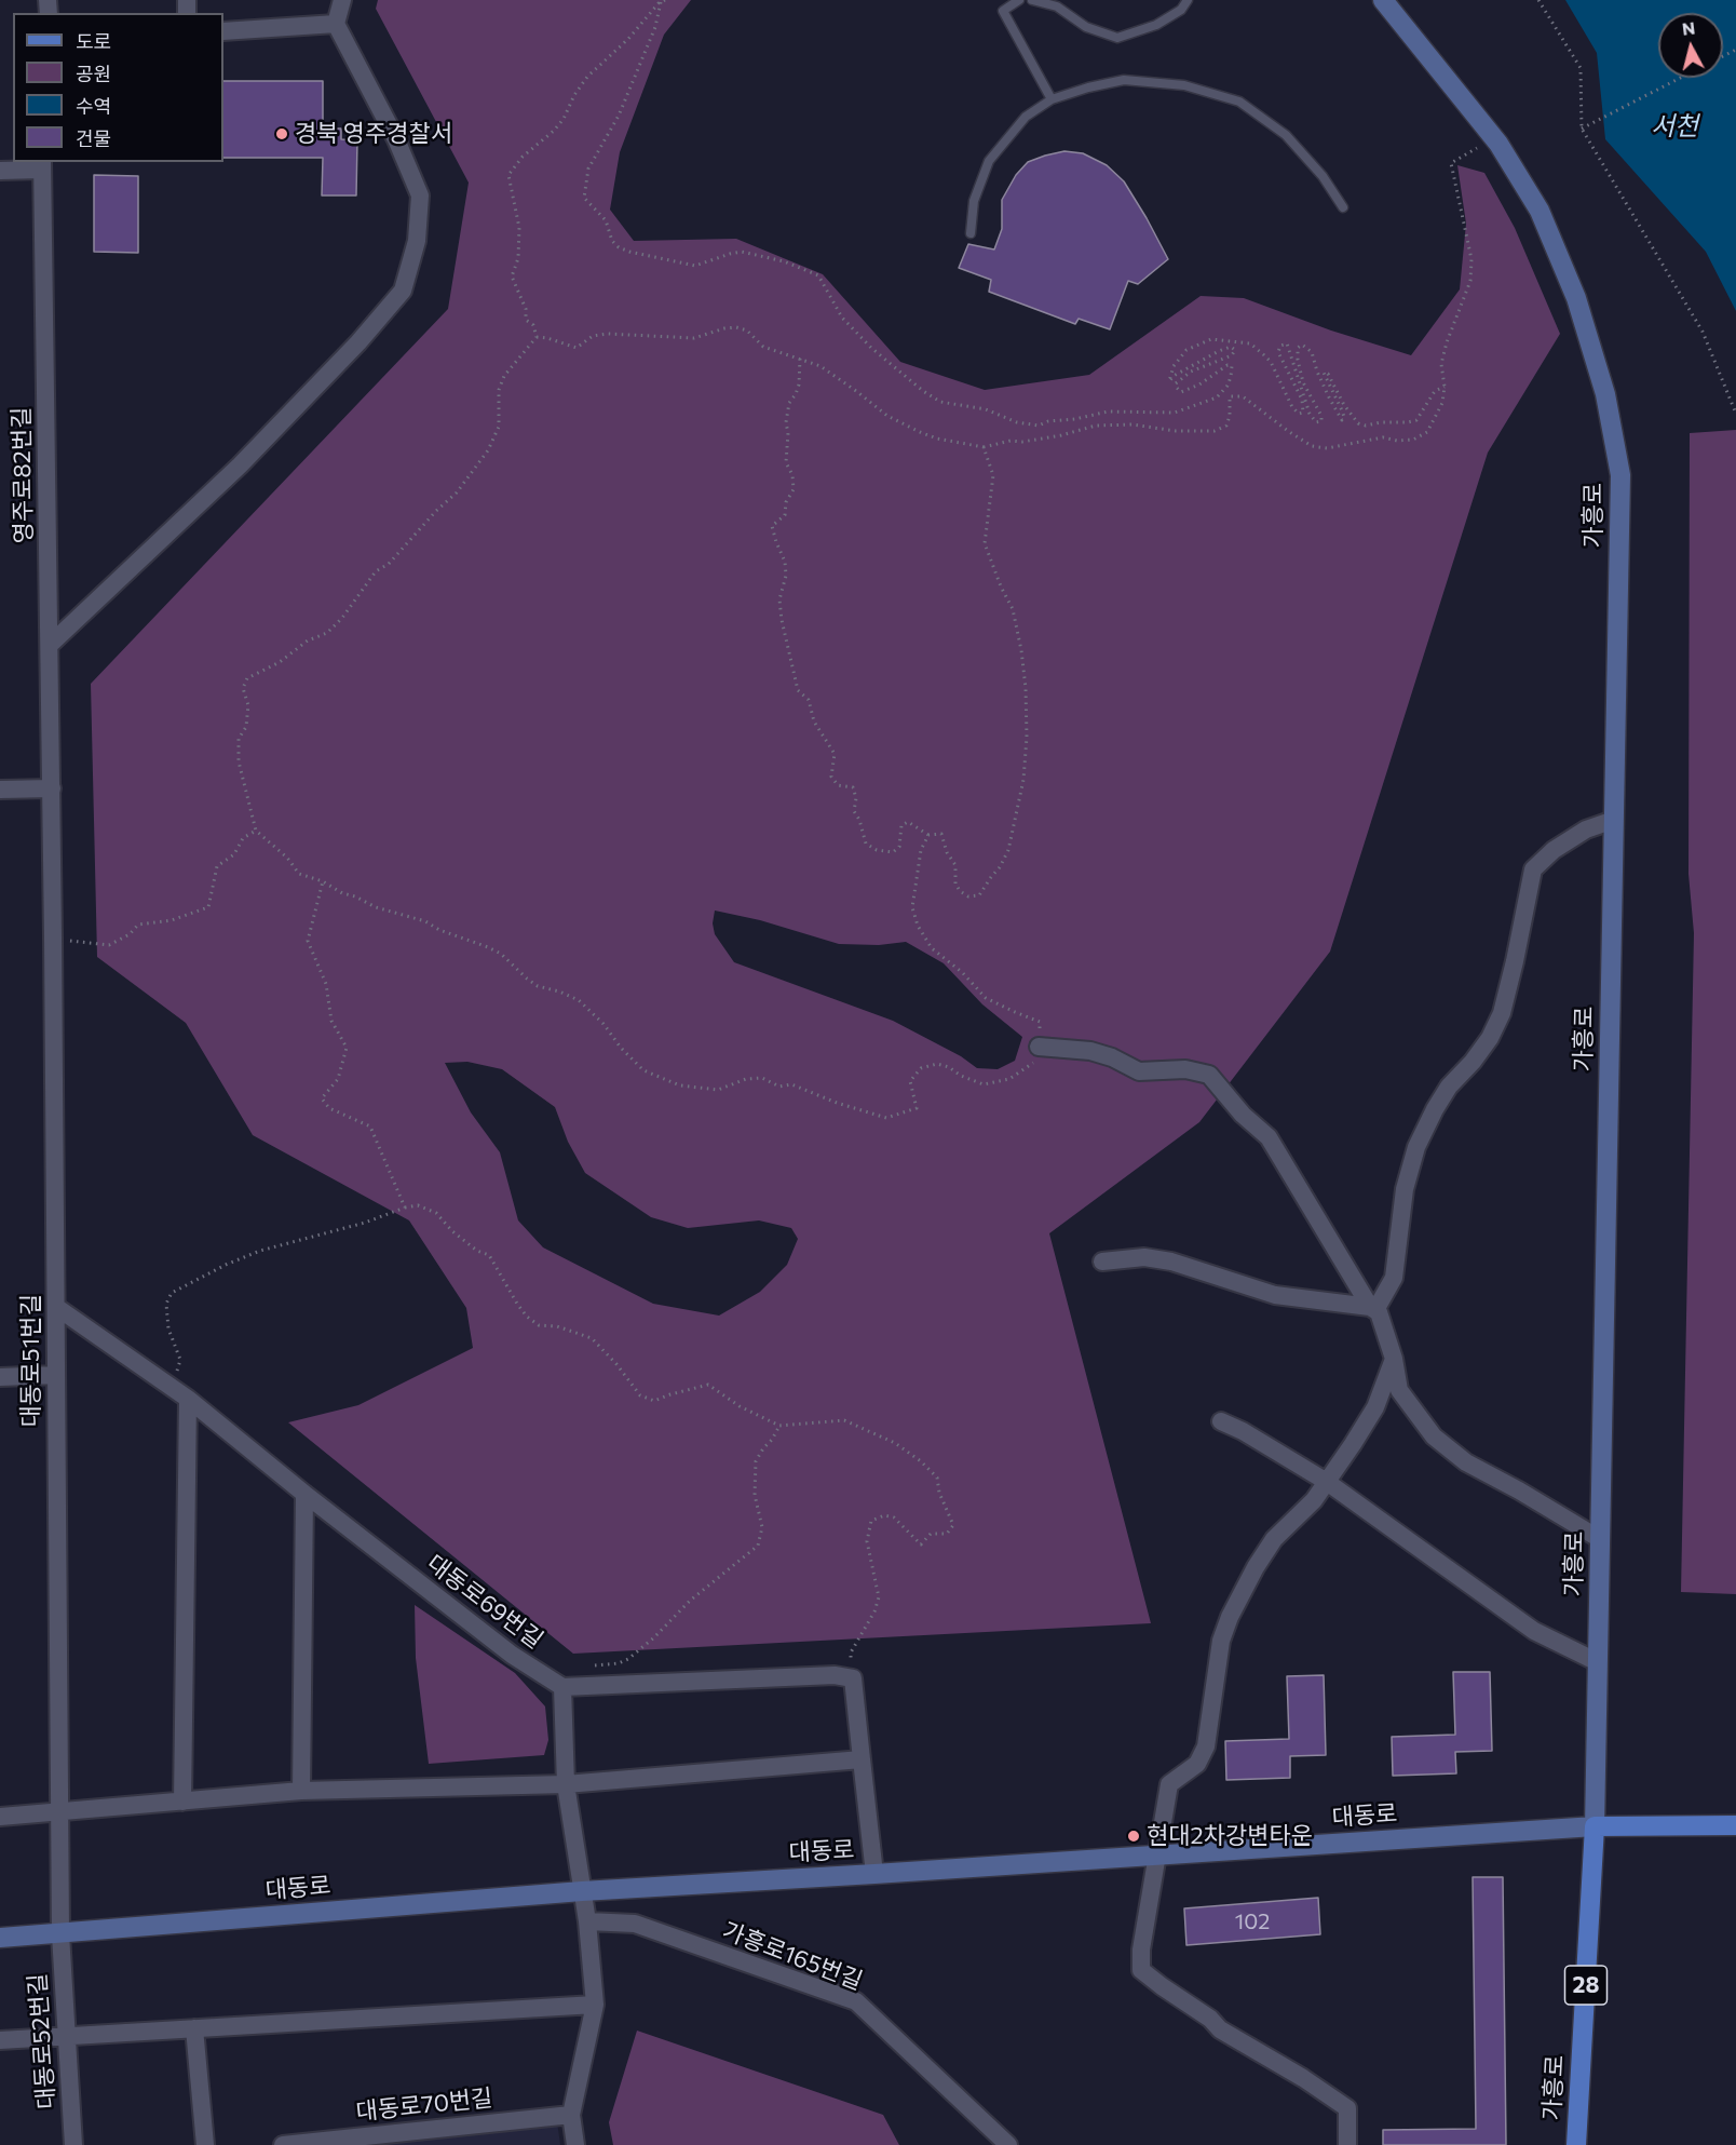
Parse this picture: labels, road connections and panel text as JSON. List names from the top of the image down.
{
  "streets": {
    "main road": ["가흥로", "대동로", "28"],
    "street": [
      "영주로82번길",
      "대동로51번길",
      "대동로69번길",
      "가흥로165번길",
      "대동로52번길",
      "대동로70번길"
    ]
  },
  "crossings": [
    ["영주로82번길", "대동로51번길"],
    ["가흥로", "대동로"],
    ["대동로51번길", "대동로69번길"],
    ["대동로51번길", "대동로"],
    ["대동로51번길", "대동로52번길"],
    ["대동로", "대동로52번길"]
  ],
  "water": ["서천"],
  "places": ["경북 영주경찰서", "현대2차강변타운"],
  "house_numbers": ["102"],
  "legend": [
    "도로",
    "공원",
    "수역",
    "건물"
  ],
  "north": "top"
}
